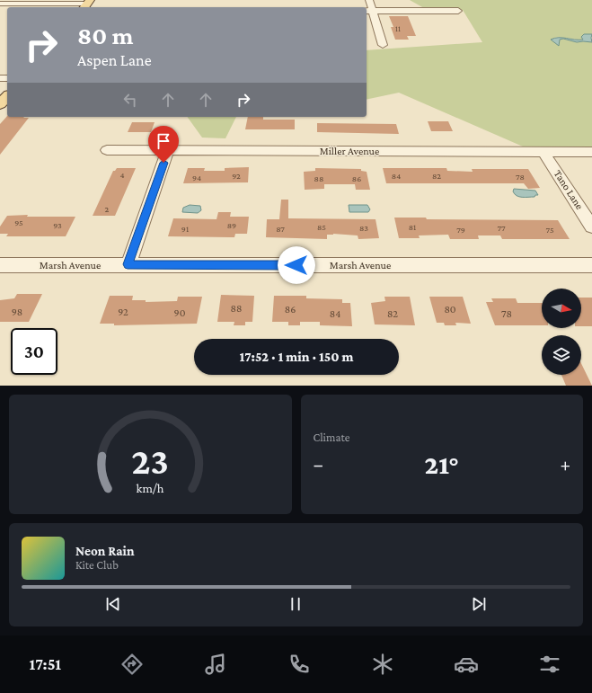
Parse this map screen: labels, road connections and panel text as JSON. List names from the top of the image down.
{
  "streets": {
    "street": ["Miller Avenue", "Tano Lane", "Marsh Avenue"]
  },
  "crossings": [
    ["Miller Avenue", "Tano Lane"]
  ],
  "house_numbers": [
    "11",
    "4",
    "92",
    "84",
    "82",
    "78",
    "94",
    "88",
    "86",
    "2",
    "95",
    "93",
    "89",
    "85",
    "81",
    "83",
    "77",
    "91",
    "87",
    "79",
    "75",
    "88",
    "86",
    "80",
    "98",
    "92",
    "90",
    "84",
    "82",
    "78"
  ],
  "north": "right",
  "page": {
    "turn": ["80 m", "Aspen Lane"],
    "limit": "30",
    "trip": "17:52 · 1 min · 150 m",
    "tile": "Climate",
    "heat": ["−", "21°", "+"],
    "song": ["Neon Rain", "Kite Club"],
    "tabs": "17:51",
    "gauge": ["23", "km/h"]
  }
}
